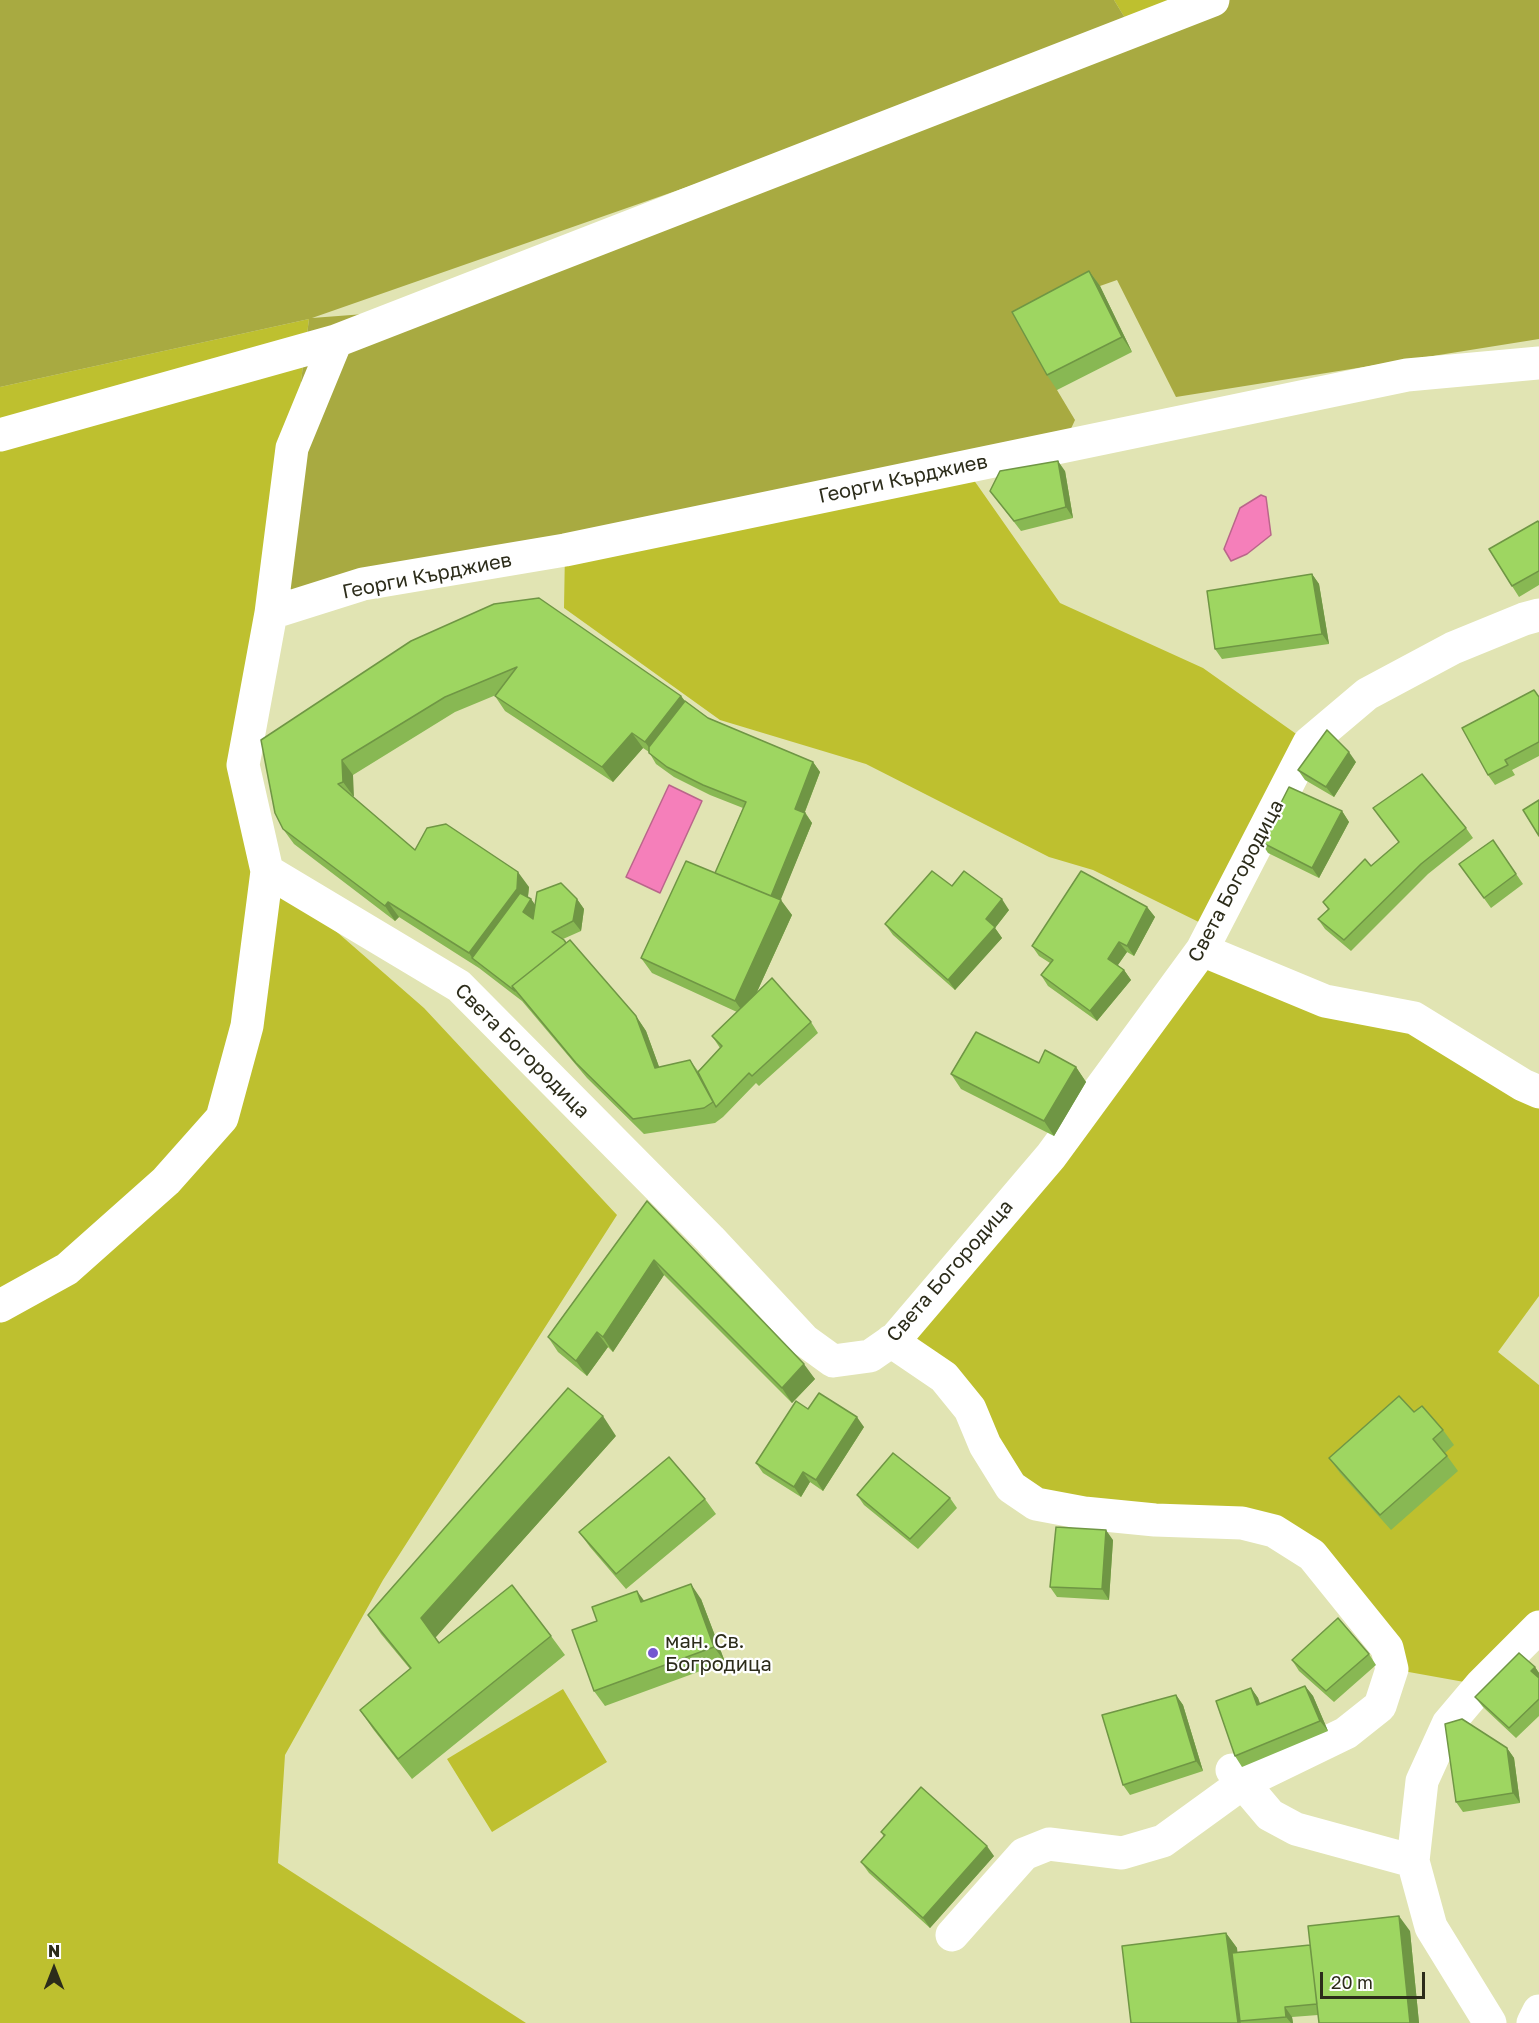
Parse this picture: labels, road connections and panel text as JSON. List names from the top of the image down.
{
  "streets": {
    "street": ["Георги Кърджиев", "Света Богородица"]
  },
  "places": ["ман. Св. Богродица"],
  "scale_bar": "20 m",
  "north": "top"
}
